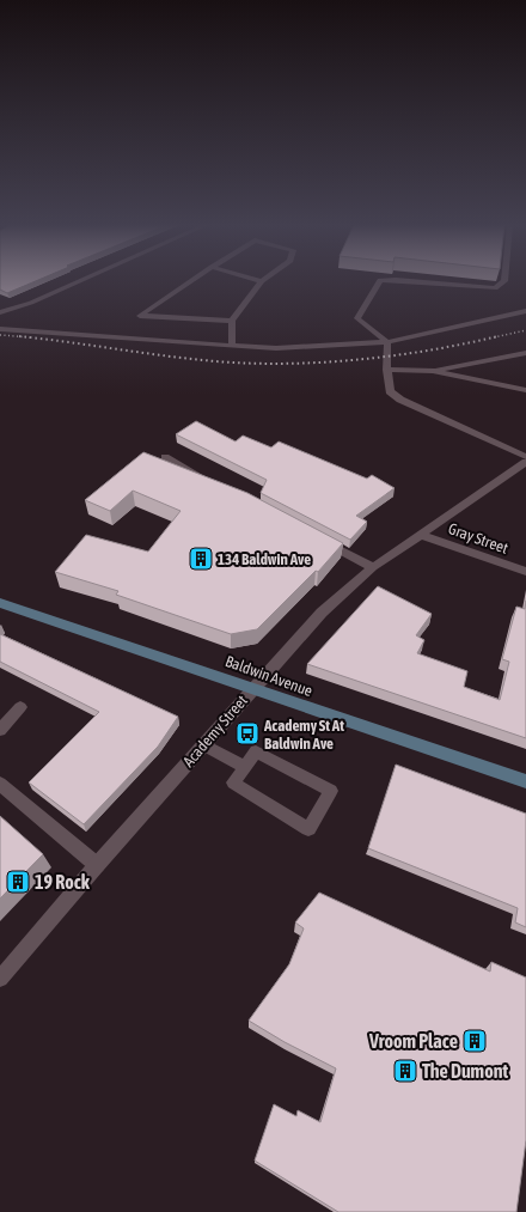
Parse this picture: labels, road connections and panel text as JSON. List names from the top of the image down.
{
  "streets": {
    "street": ["Gray Street", "Baldwin Avenue", "Academy Street"]
  },
  "crossings": [
    ["Gray Street", "Academy Street"],
    ["Baldwin Avenue", "Academy Street"]
  ],
  "places": {
    "building": [
      "134 Baldwin Ave",
      "19 Rock",
      "Vroom Place",
      "The Dumont"
    ],
    "bus stop": ["Academy St At Baldwin Ave"]
  }
}
